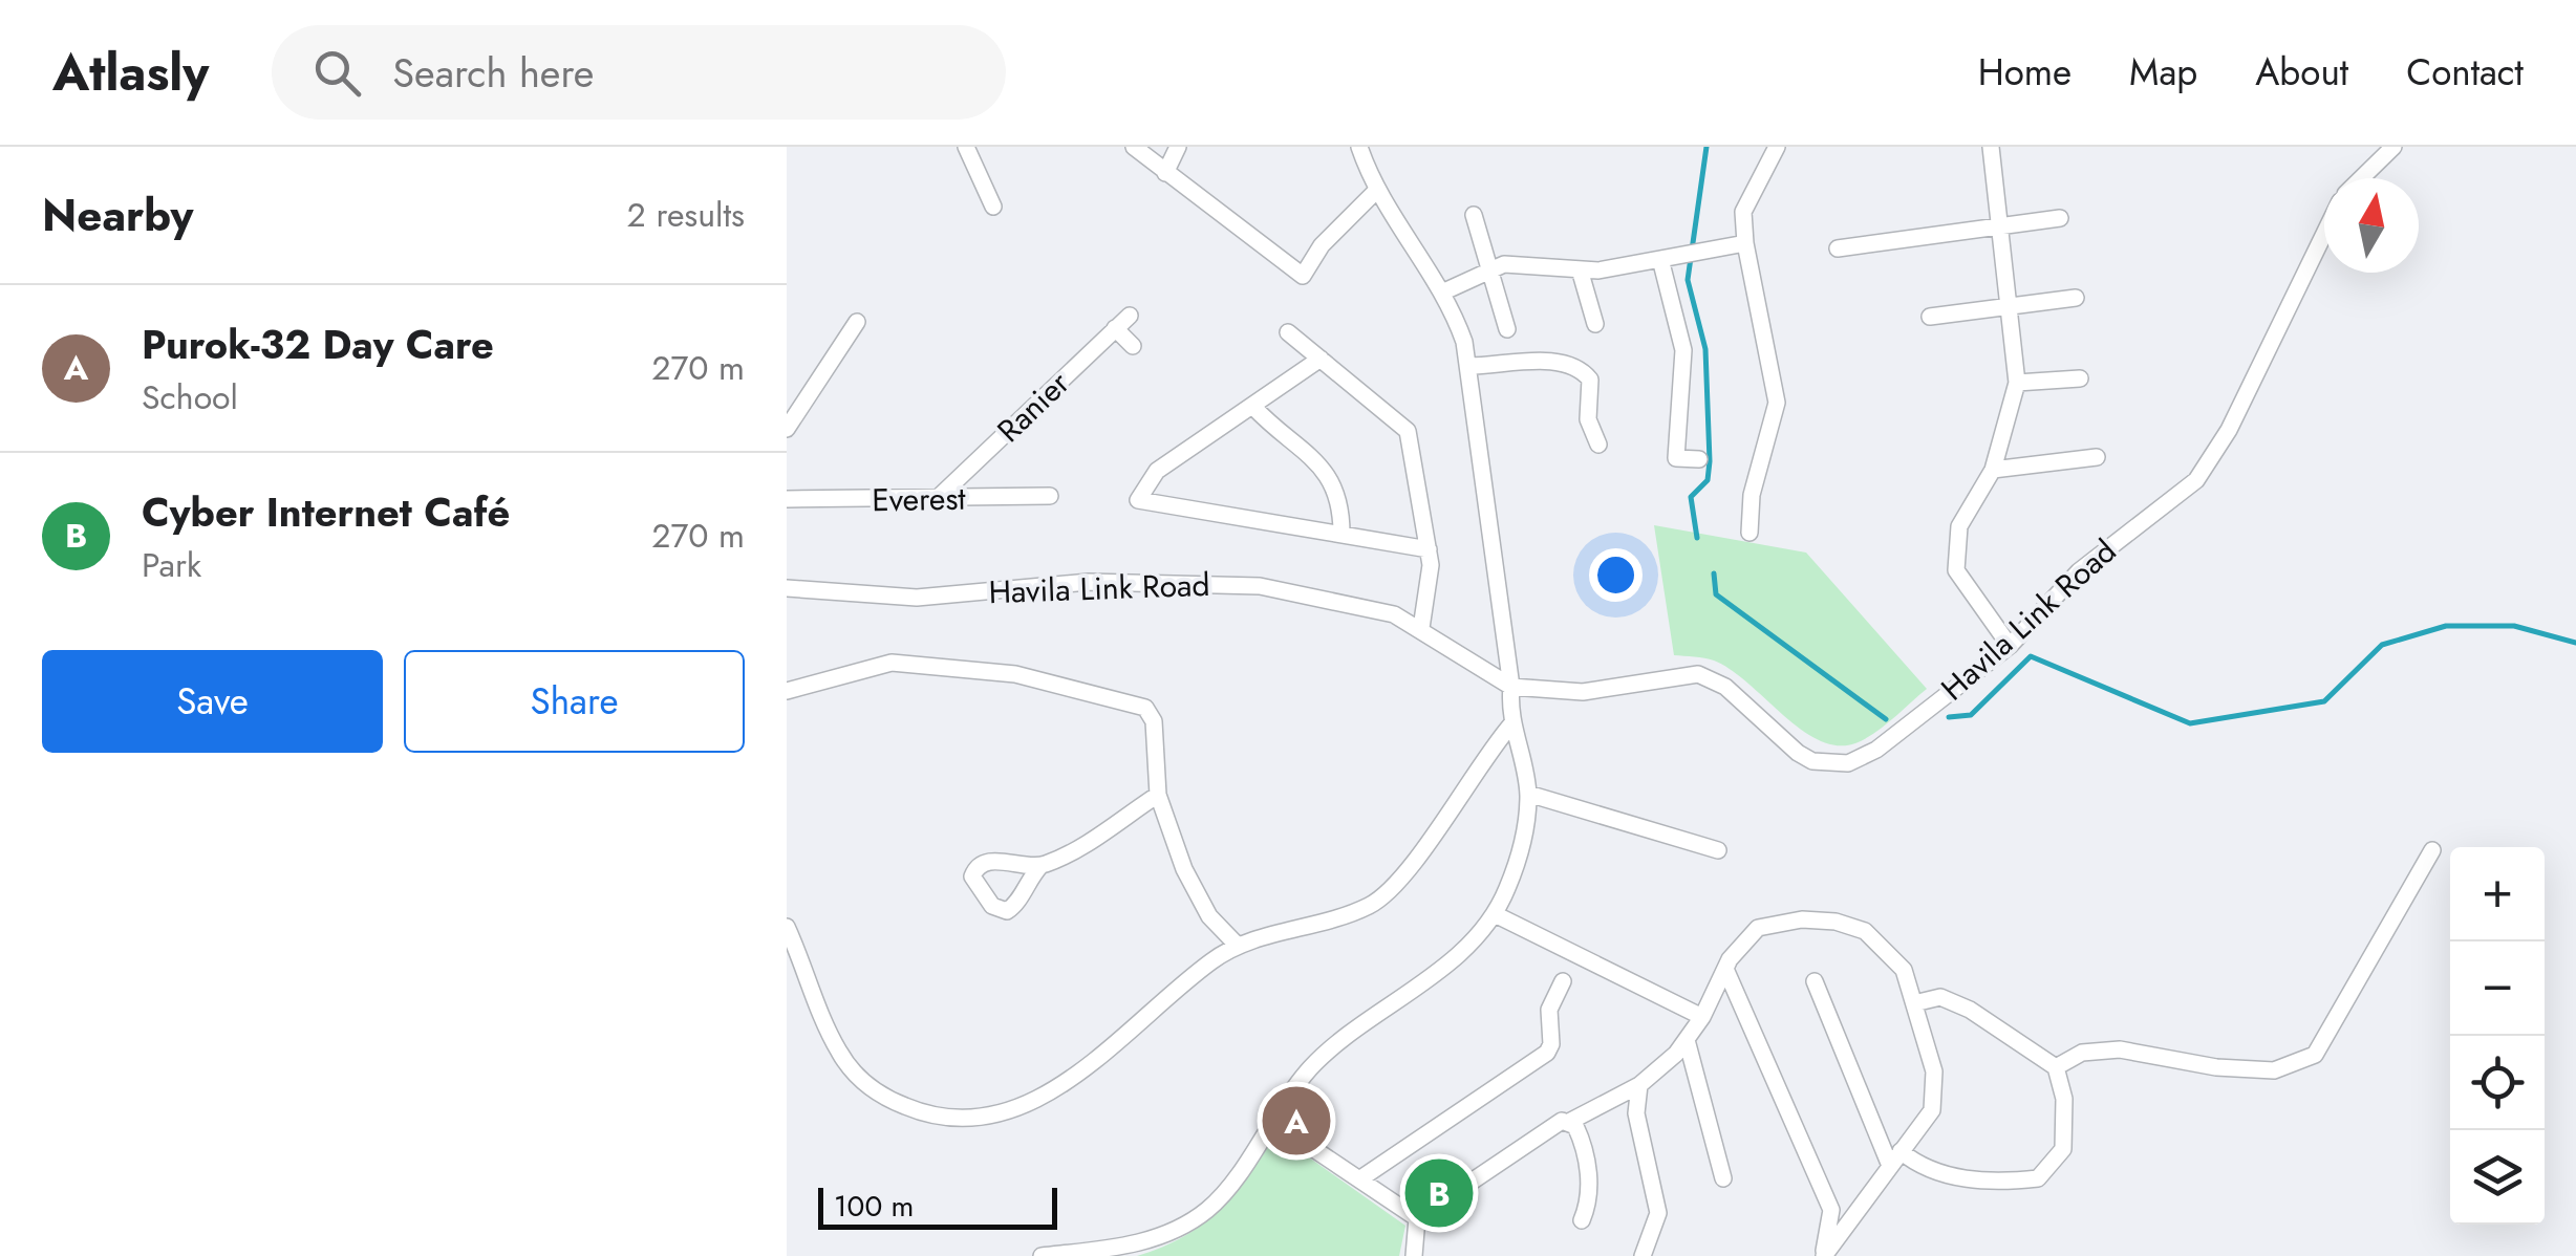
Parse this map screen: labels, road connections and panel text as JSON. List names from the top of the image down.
{
  "streets": {
    "street": ["Ranier", "Everest", "Havila Link Road"]
  },
  "crossings": [
    ["Ranier", "Everest"]
  ],
  "scale_bar": "100 m",
  "north": "top",
  "page": {
    "header": "Atlasly",
    "search": "Search here",
    "nav": [
      "Home",
      "Map",
      "About",
      "Contact"
    ],
    "heading": ["Nearby", "2 results"],
    "list": [
      {
        "mark": "A",
        "name": "Purok-32 Day Care",
        "note": "School",
        "value": "270 m"
      },
      {
        "mark": "B",
        "name": "Cyber Internet Café",
        "note": "Park",
        "value": "270 m"
      }
    ],
    "buttons": ["Save", "Share"],
    "map_buttons": ["+", "−"],
    "pins": ["A", "B"],
    "scale": "100 m"
  }
}
